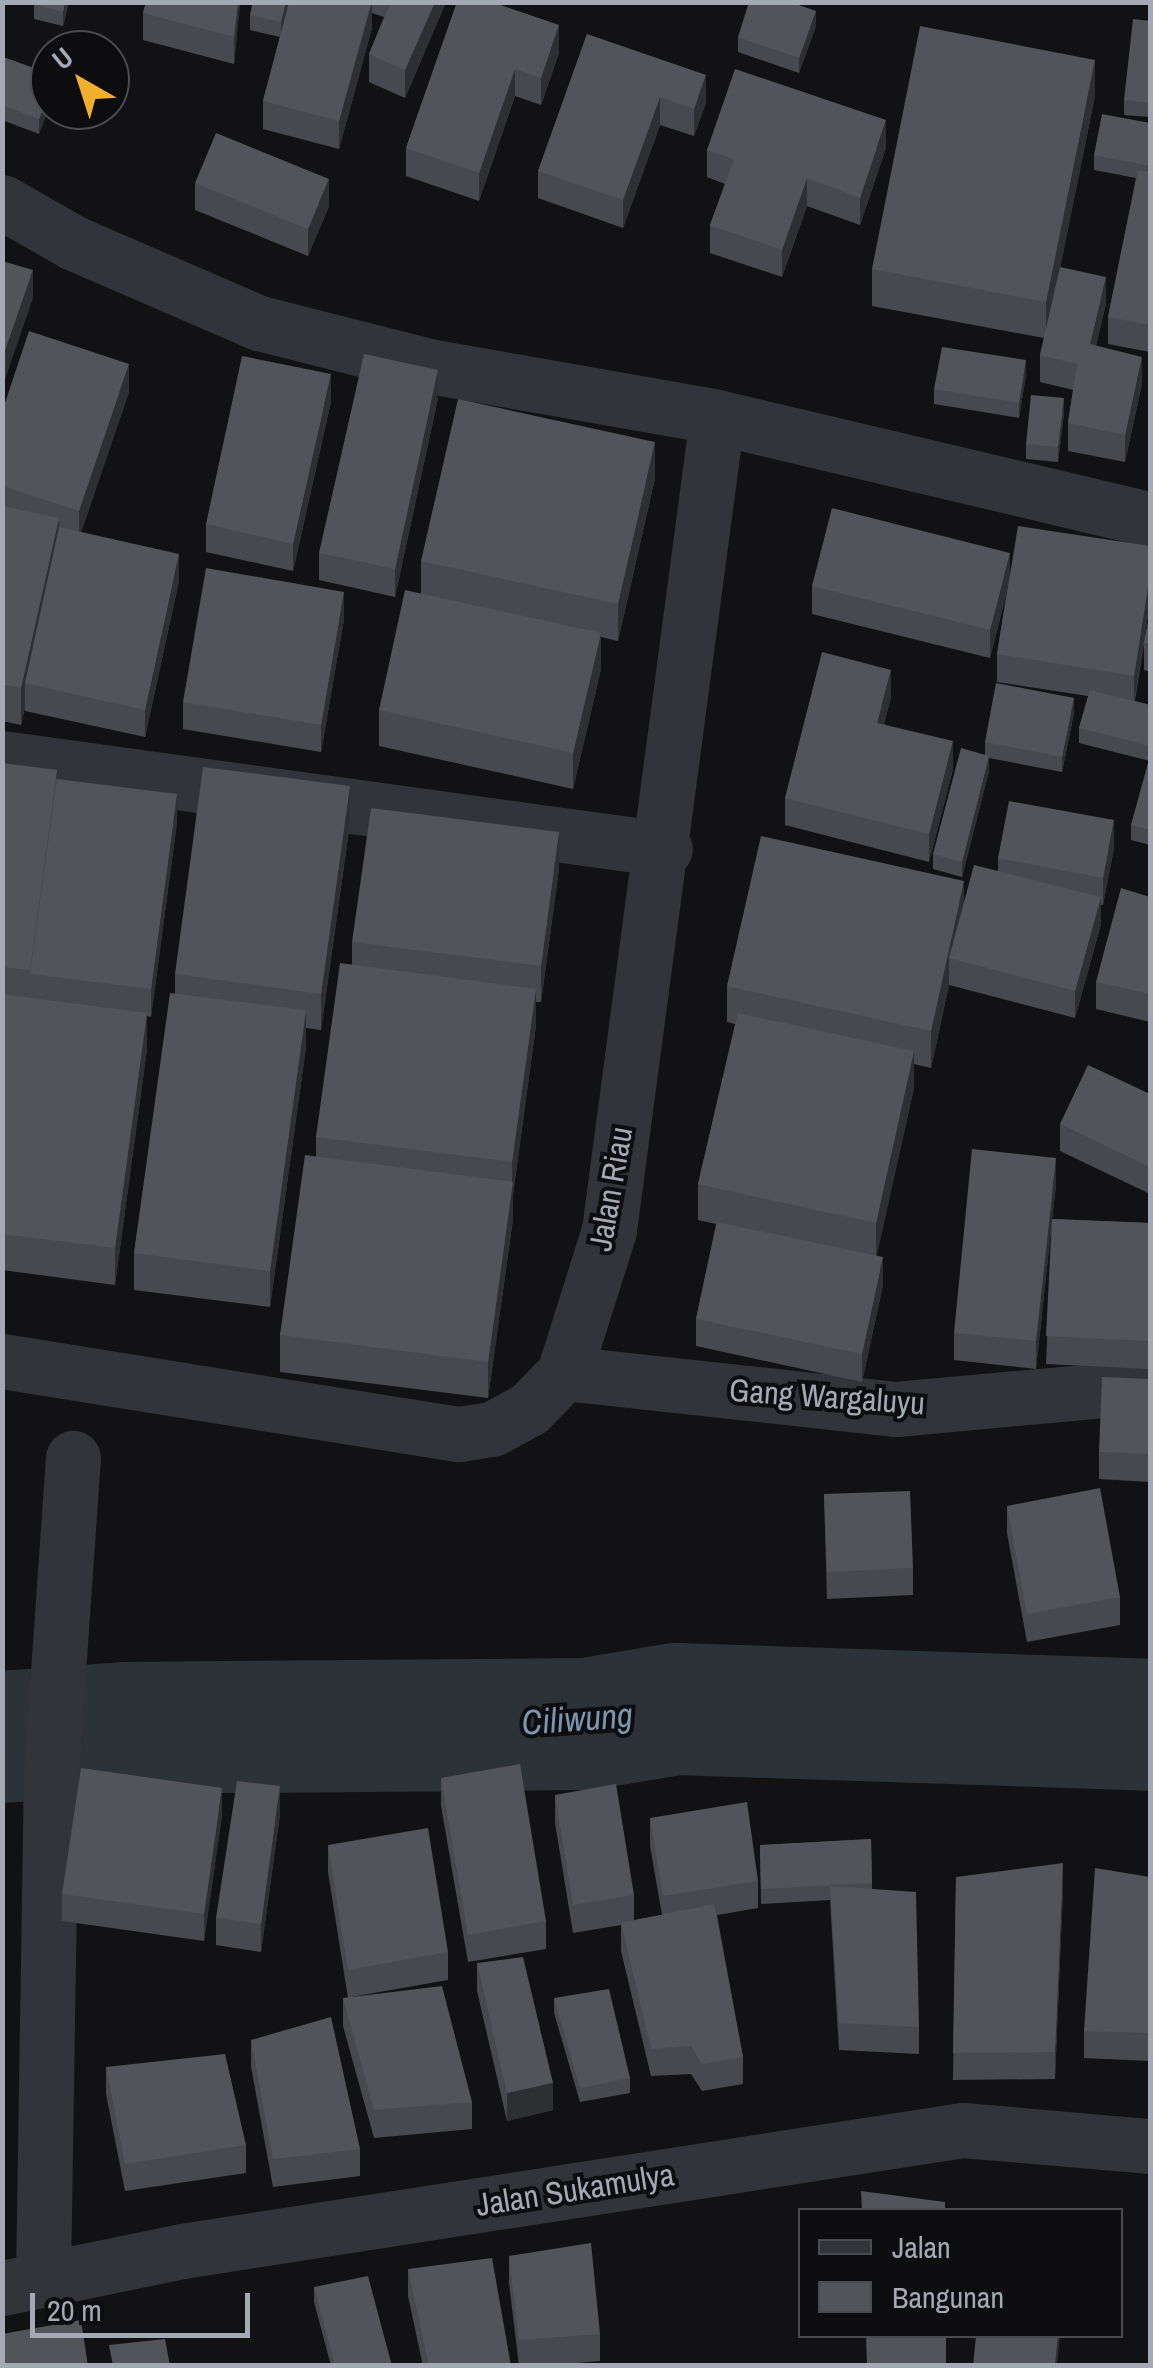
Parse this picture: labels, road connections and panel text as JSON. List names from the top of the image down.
{
  "streets": {
    "street": ["Jalan Riau", "Gang Wargaluyu", "Jalan Sukamulya"]
  },
  "crossings": [
    ["Jalan Riau", "Gang Wargaluyu"]
  ],
  "water": ["Ciliwung"],
  "legend": ["Jalan", "Bangunan"],
  "scale_bar": "20 m",
  "north": "top left"
}
